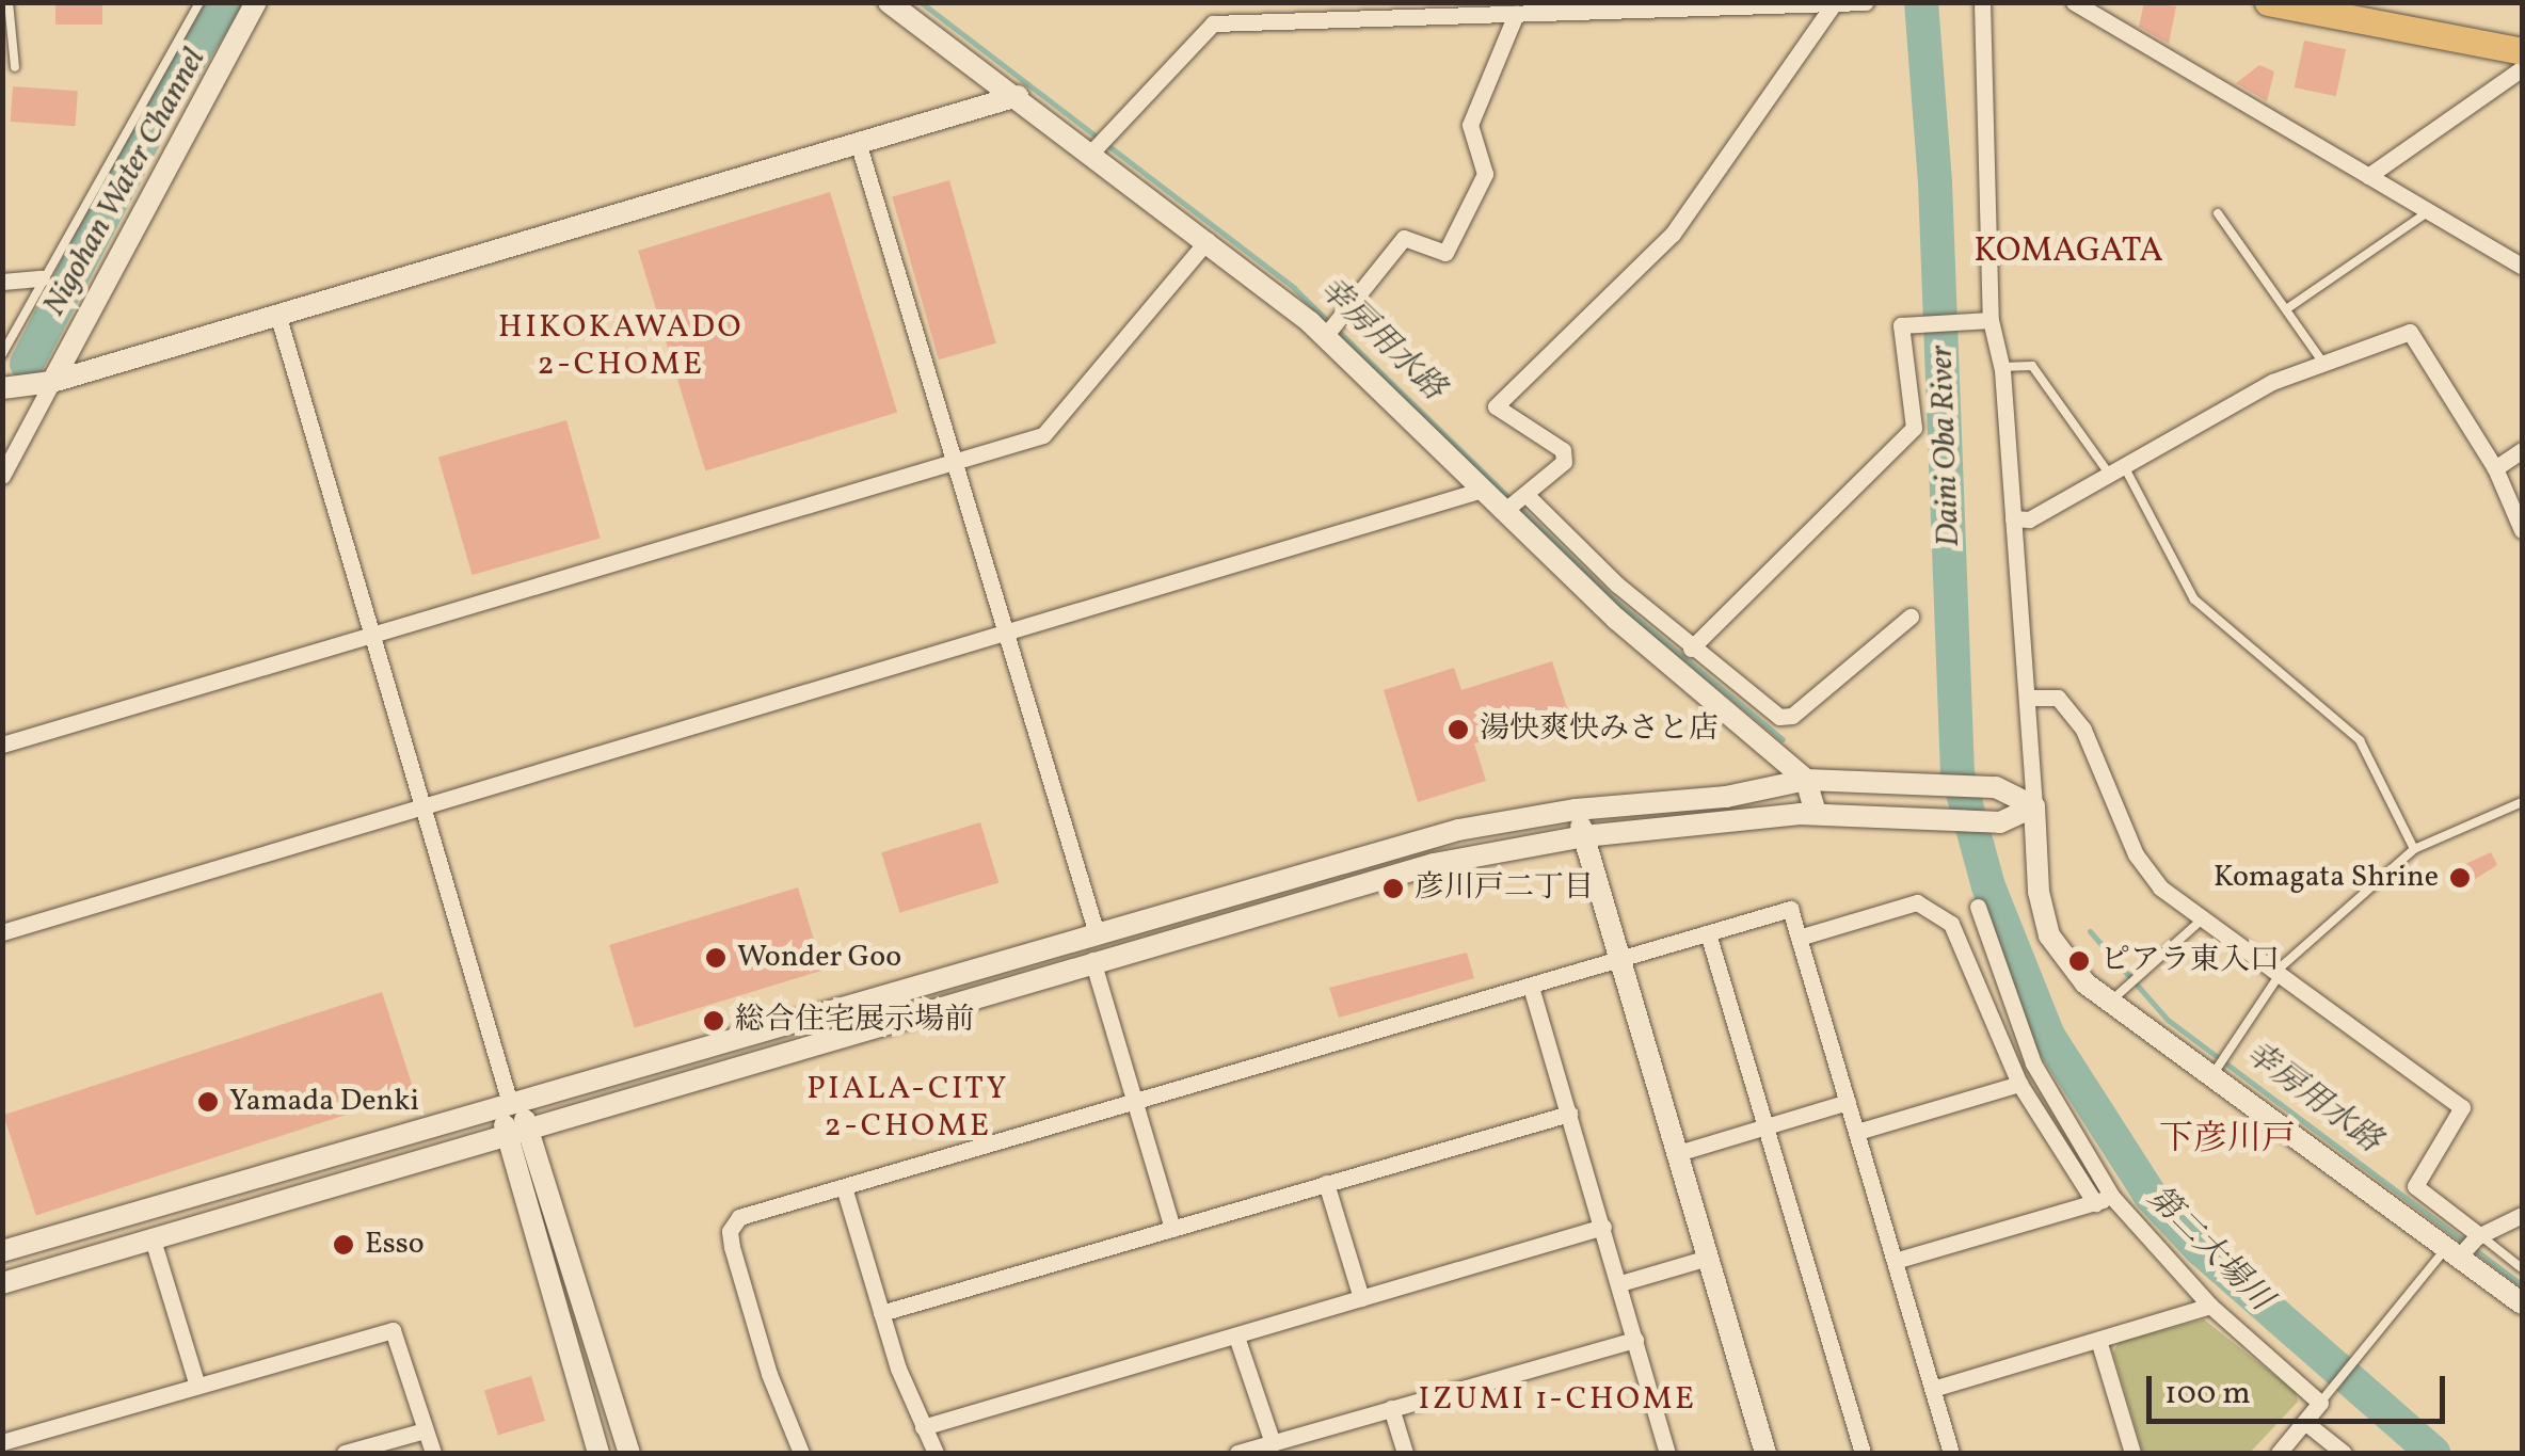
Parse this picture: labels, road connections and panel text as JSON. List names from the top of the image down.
{
  "districts": [
    "KOMAGATA",
    "HIKOKAWADO 2-CHOME",
    "PIALA-CITY 2-CHOME",
    "下彦川戸",
    "IZUMI 1-CHOME"
  ],
  "water": [
    "Nigohan Water Channel",
    "幸房用水路",
    "Daini Oba River",
    "第二大場川"
  ],
  "places": [
    "湯快爽快みさと店",
    "Komagata Shrine",
    "彦川戸二丁目",
    "Wonder Goo",
    "ピアラ東入口",
    "総合住宅展示場前",
    "Yamada Denki",
    "Esso"
  ],
  "scale_bar": "100 m"
}
